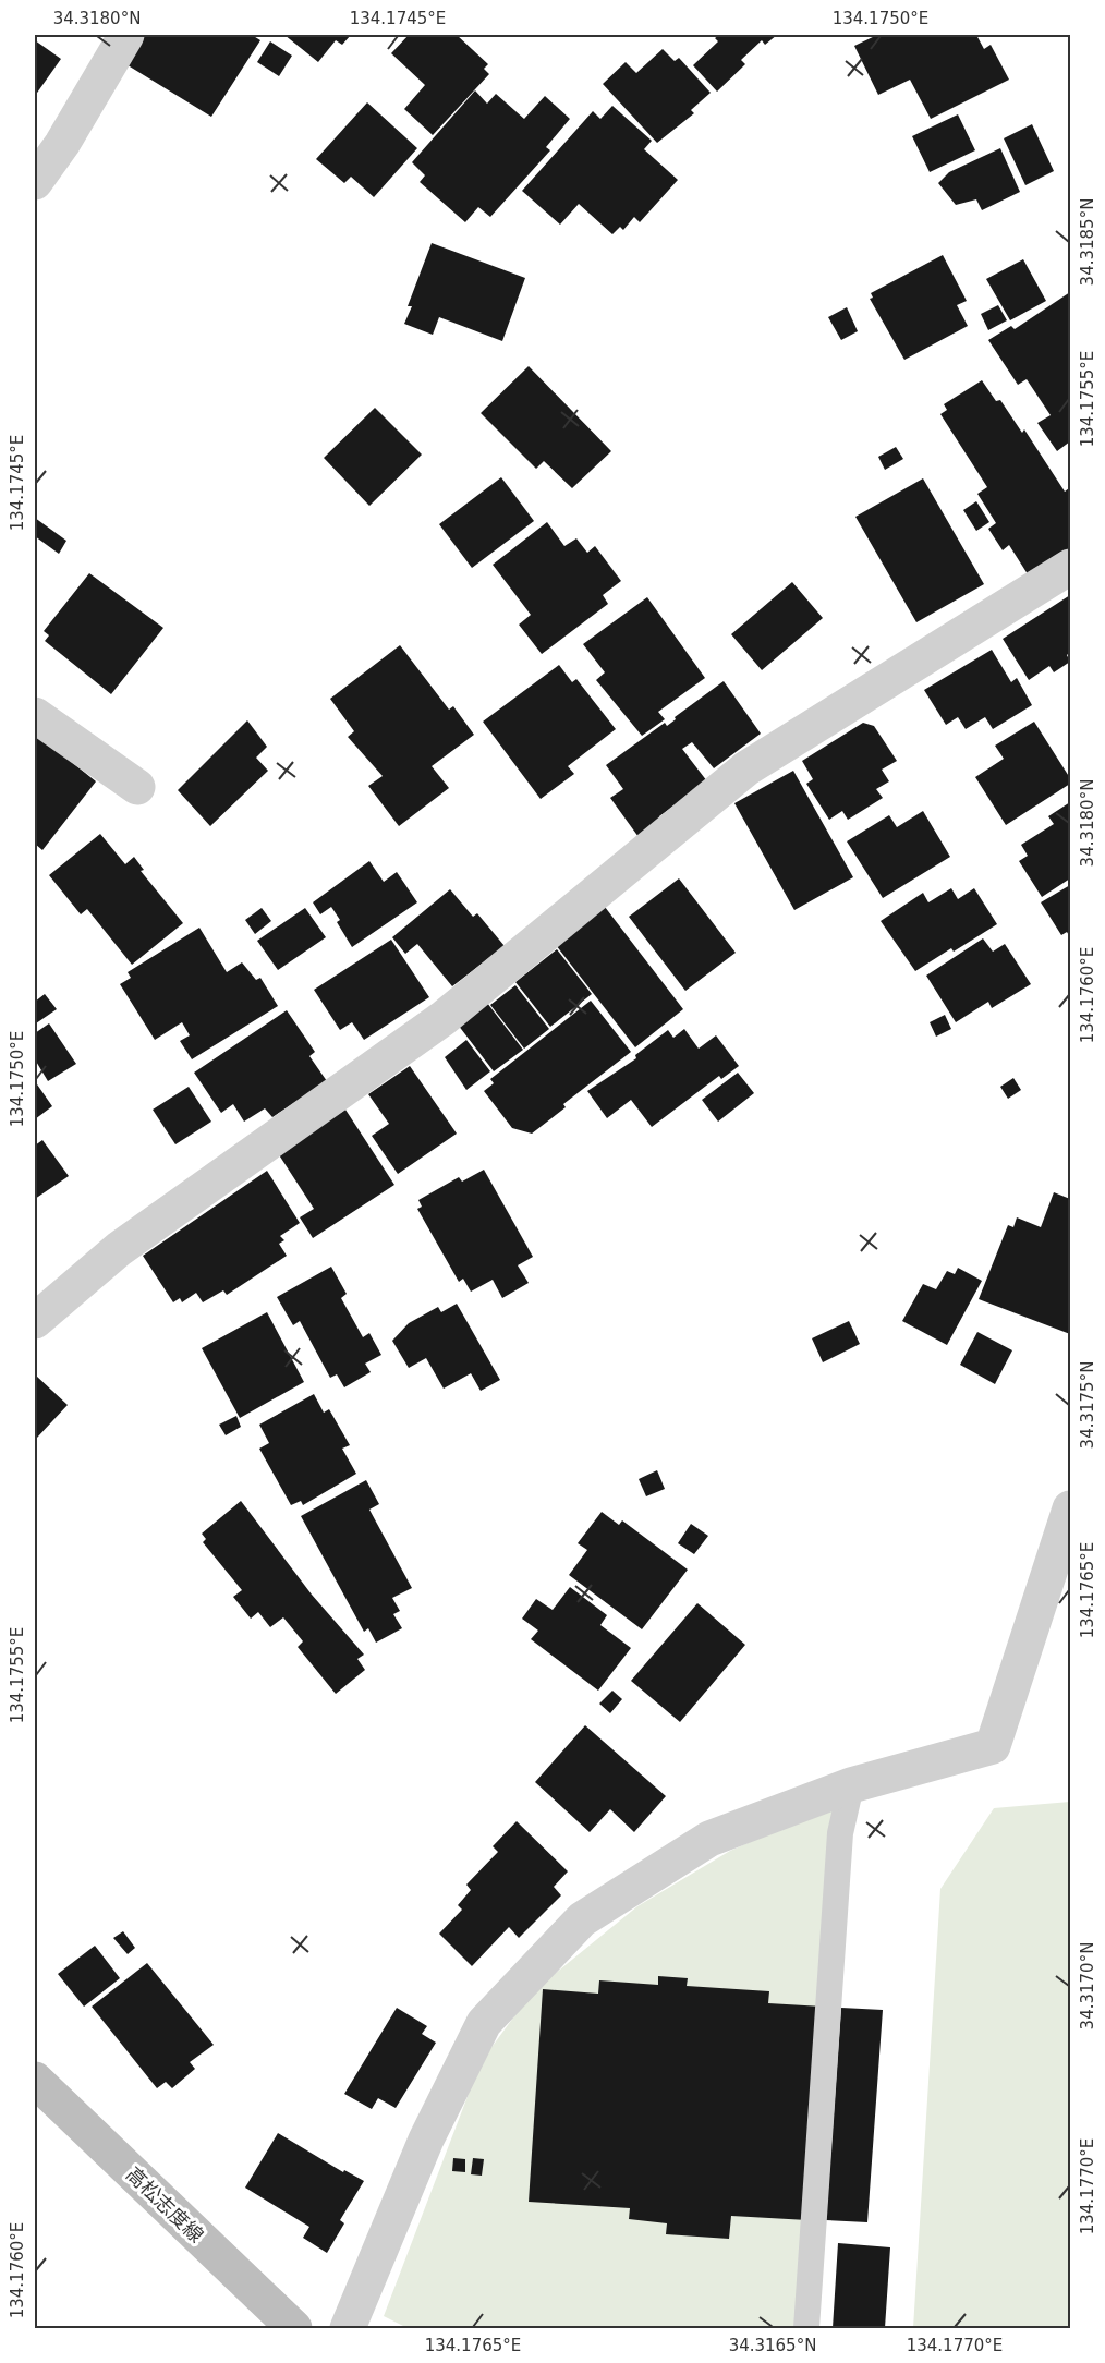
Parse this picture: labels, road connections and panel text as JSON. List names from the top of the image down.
{
  "streets": {
    "main road": ["高松志度線"]
  },
  "coordinates": [
    "34.3180°N",
    "134.1745°E",
    "134.1750°E",
    "34.3185°N",
    "134.1755°E",
    "134.1760°E",
    "34.3175°N",
    "134.1765°E",
    "34.3170°N",
    "134.1770°E",
    "34.3165°N"
  ]
}
